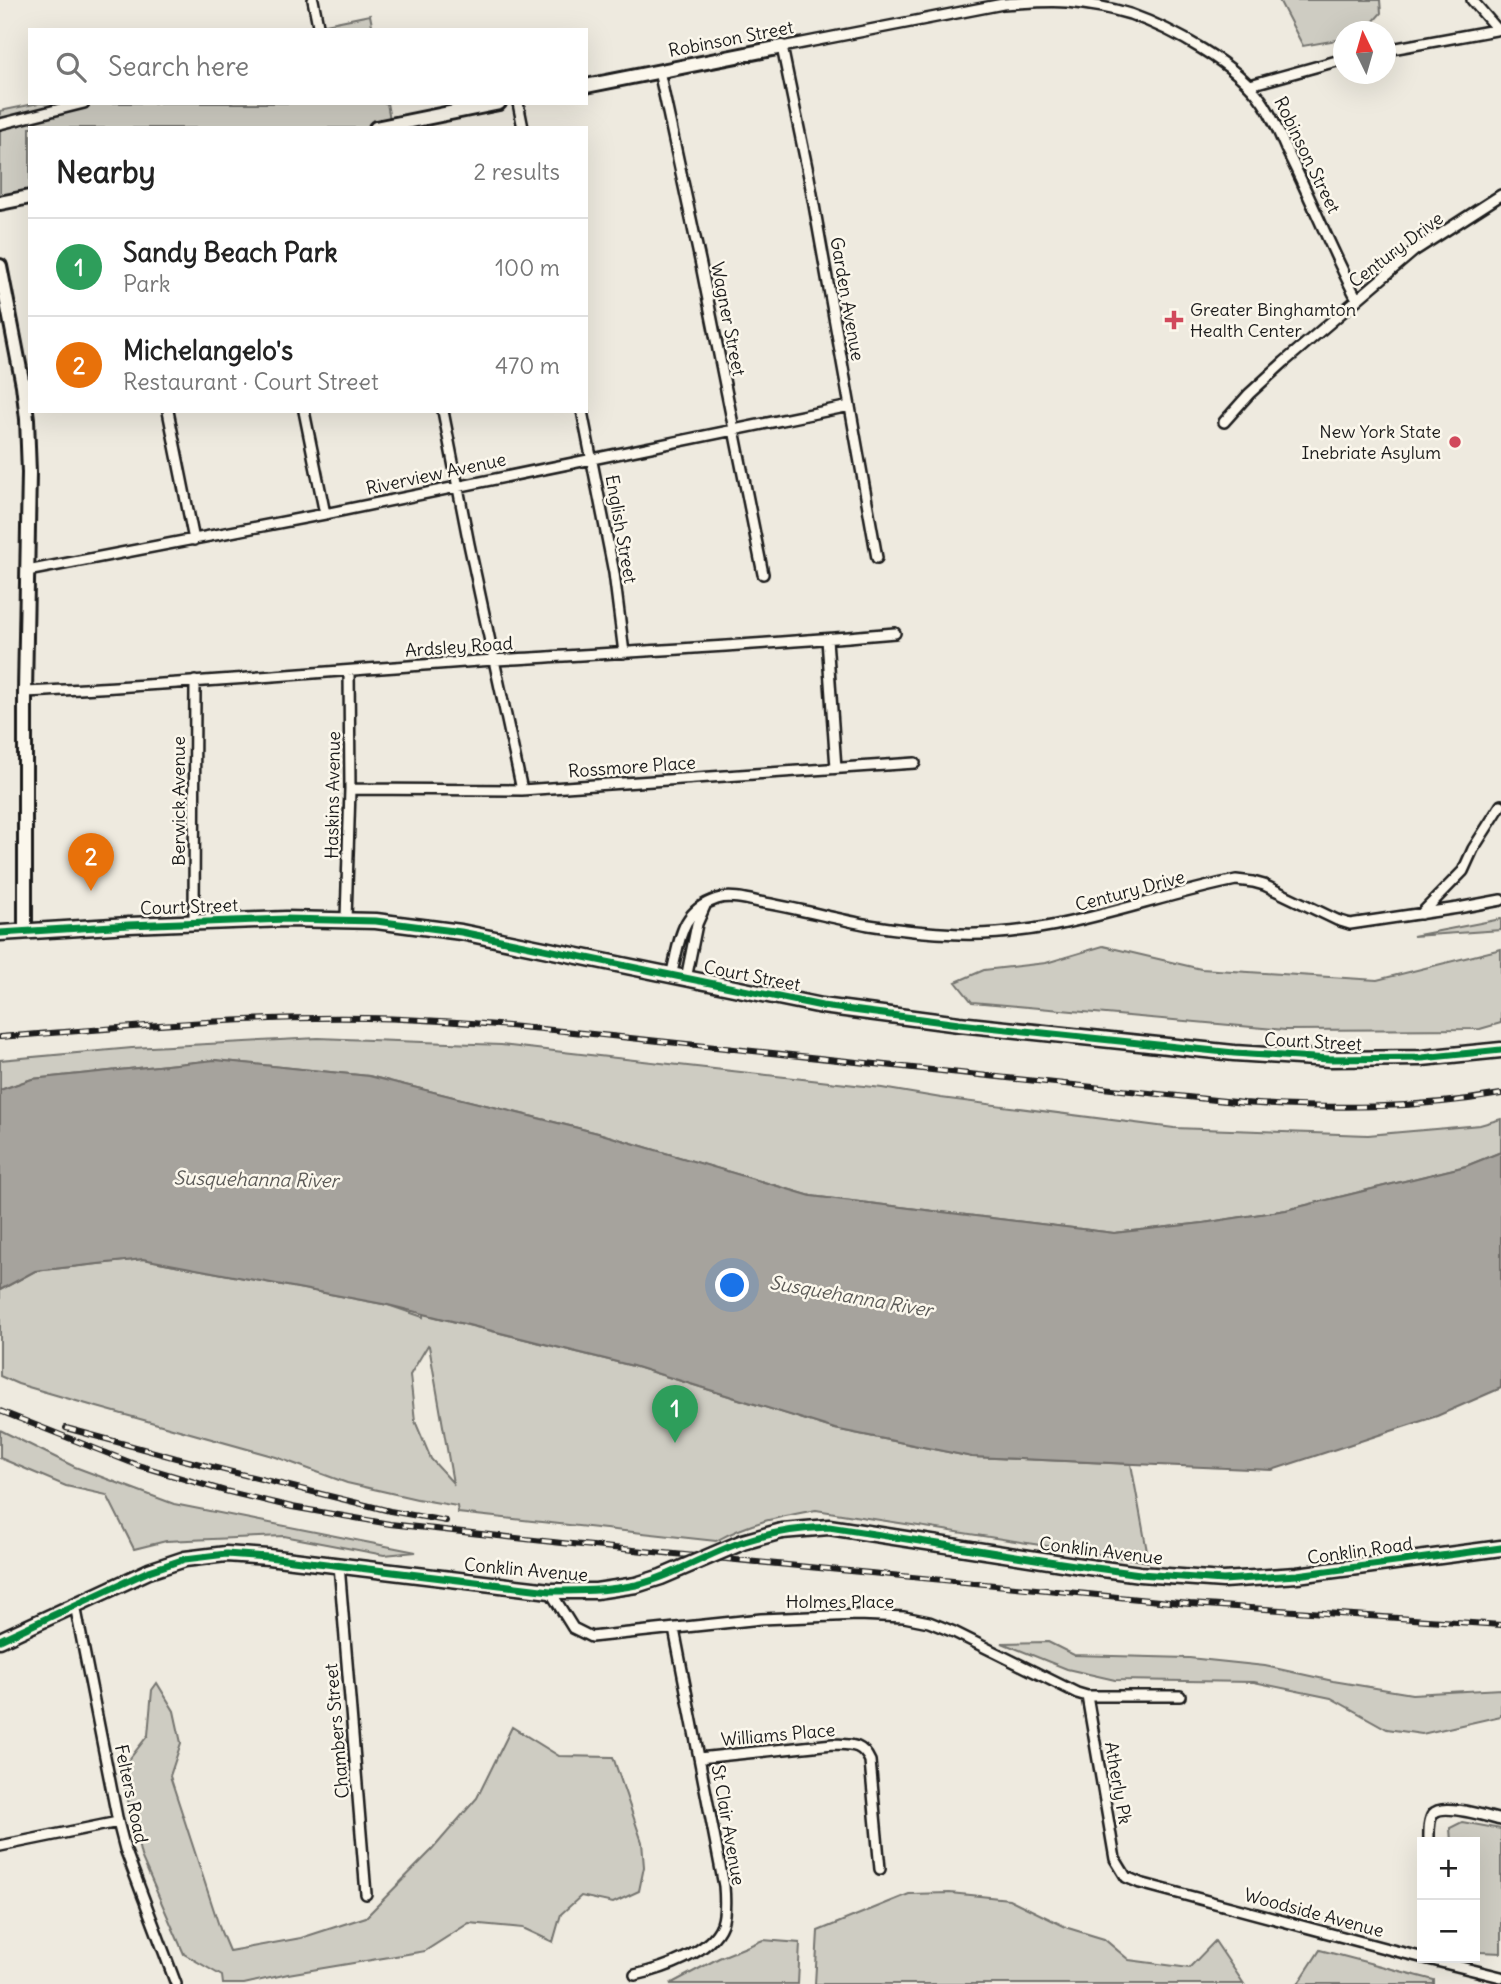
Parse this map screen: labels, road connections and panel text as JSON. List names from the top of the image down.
{
  "streets": {
    "main road": ["Court Street", "Conklin Avenue", "Conklin Road"],
    "street": [
      "Robinson Street",
      "Century Drive",
      "Garden Avenue",
      "Wagner Street",
      "Riverview Avenue",
      "English Street",
      "Ardsley Road",
      "Rossmore Place",
      "Haskins Avenue",
      "Berwick Avenue",
      "Holmes Place",
      "Chambers Street",
      "Williams Place",
      "Atherly Pk",
      "Felters Road",
      "St Clair Avenue",
      "Woodside Avenue"
    ]
  },
  "crossings": [
    ["Robinson Street", "Century Drive"],
    ["Robinson Street", "Garden Avenue"],
    ["Robinson Street", "Wagner Street"],
    ["Garden Avenue", "Riverview Avenue"],
    ["Wagner Street", "Riverview Avenue"],
    ["Riverview Avenue", "English Street"],
    ["English Street", "Ardsley Road"],
    ["Ardsley Road", "Haskins Avenue"],
    ["Ardsley Road", "Berwick Avenue"],
    ["Rossmore Place", "Haskins Avenue"],
    ["Haskins Avenue", "Court Street"],
    ["Berwick Avenue", "Court Street"],
    ["Conklin Avenue", "Conklin Road"],
    ["Conklin Avenue", "Holmes Place"],
    ["Conklin Avenue", "Chambers Street"],
    ["Conklin Avenue", "Felters Road"],
    ["Holmes Place", "Atherly Pk"],
    ["Holmes Place", "St Clair Avenue"],
    ["Williams Place", "St Clair Avenue"],
    ["Atherly Pk", "Woodside Avenue"]
  ],
  "water": ["Susquehanna River"],
  "places": {
    "health": ["Greater Binghamton Health Center"],
    "other": ["New York State Inebriate Asylum"]
  },
  "north": "top",
  "page": {
    "search": "Search here",
    "heading": ["Nearby", "2 results"],
    "list": [
      {
        "mark": "1",
        "name": "Sandy Beach Park",
        "note": "Park",
        "value": "100 m"
      },
      {
        "mark": "2",
        "name": "Michelangelo's",
        "note": "Restaurant · Court Street",
        "value": "470 m"
      }
    ],
    "pins": ["2", "1"],
    "map_buttons": ["+", "−"]
  }
}
